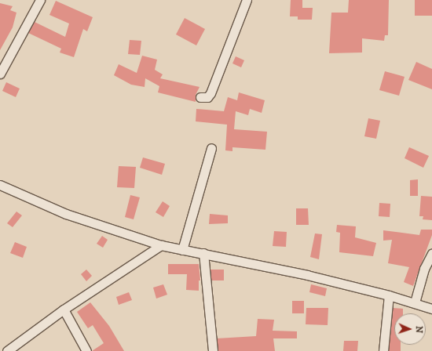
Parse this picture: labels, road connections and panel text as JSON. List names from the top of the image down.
{
  "north": "right"
}
